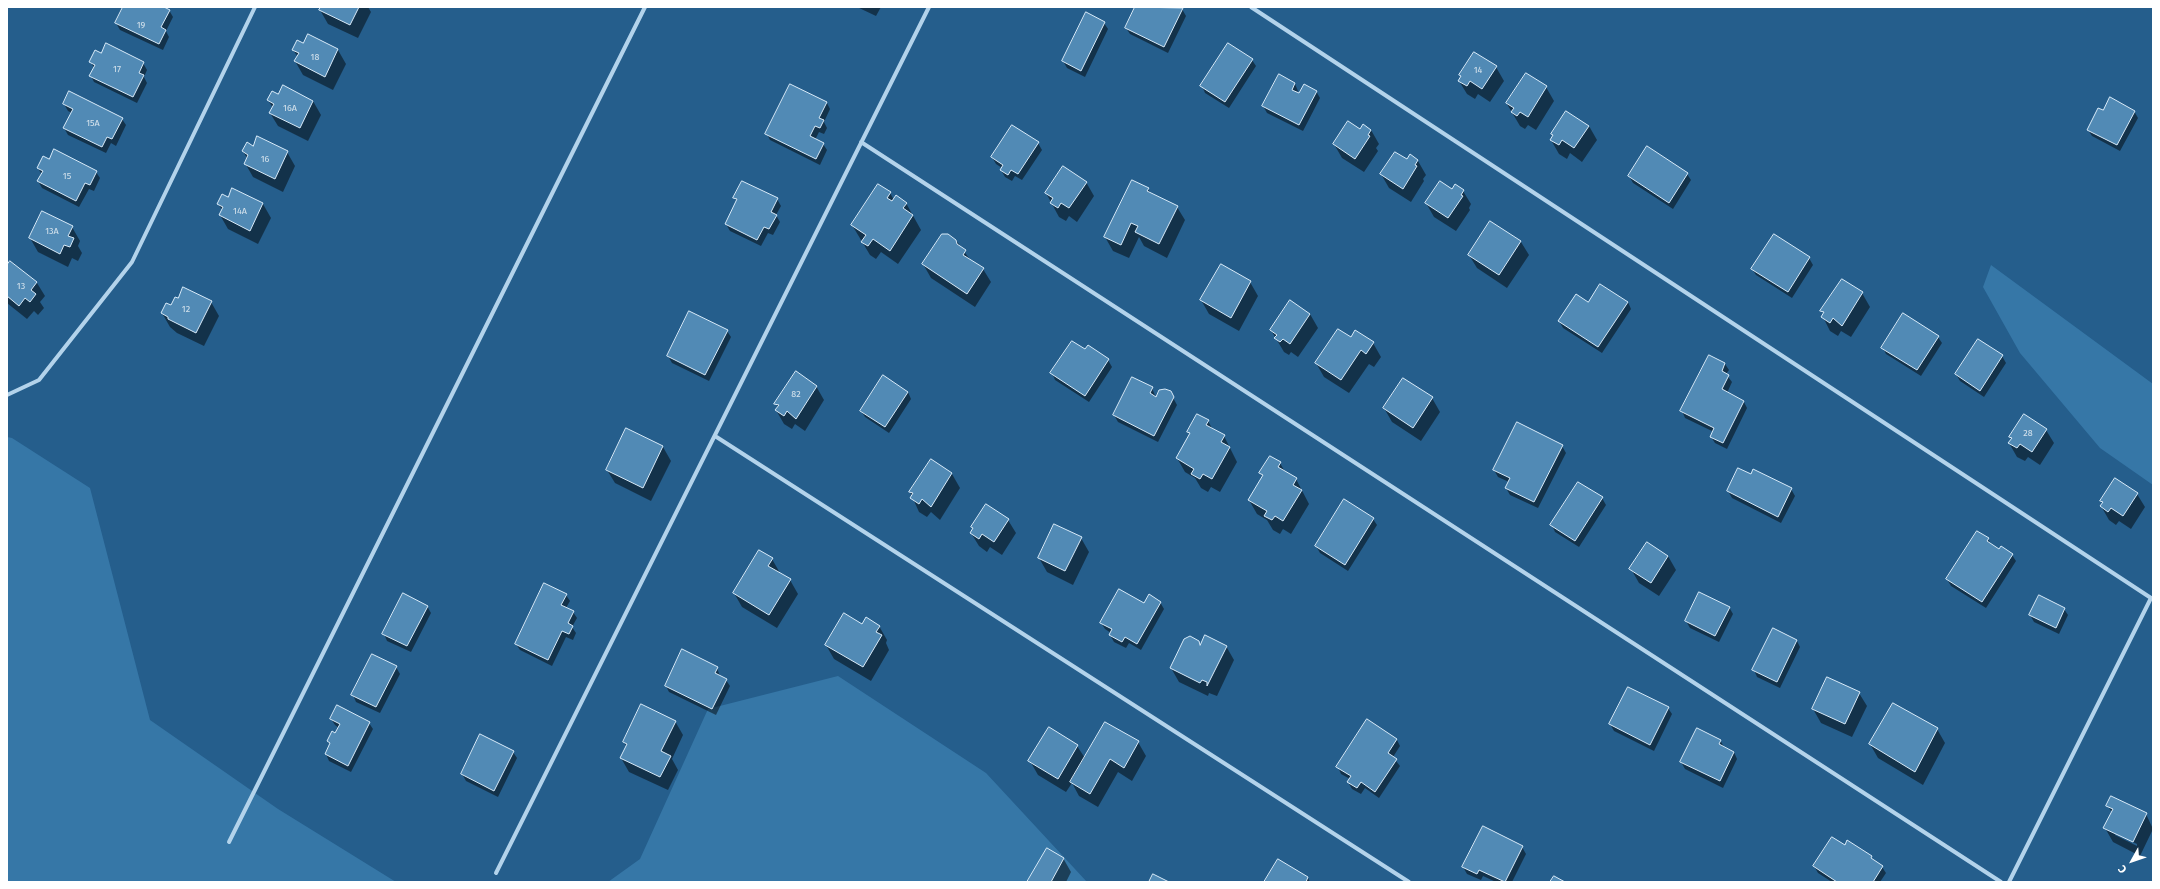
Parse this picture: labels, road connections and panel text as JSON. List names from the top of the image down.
{
  "house_numbers": [
    "19",
    "18",
    "17",
    "14",
    "16А",
    "15А",
    "16",
    "15",
    "14А",
    "13А",
    "13",
    "12",
    "82",
    "28"
  ],
  "north": "bottom left"
}
